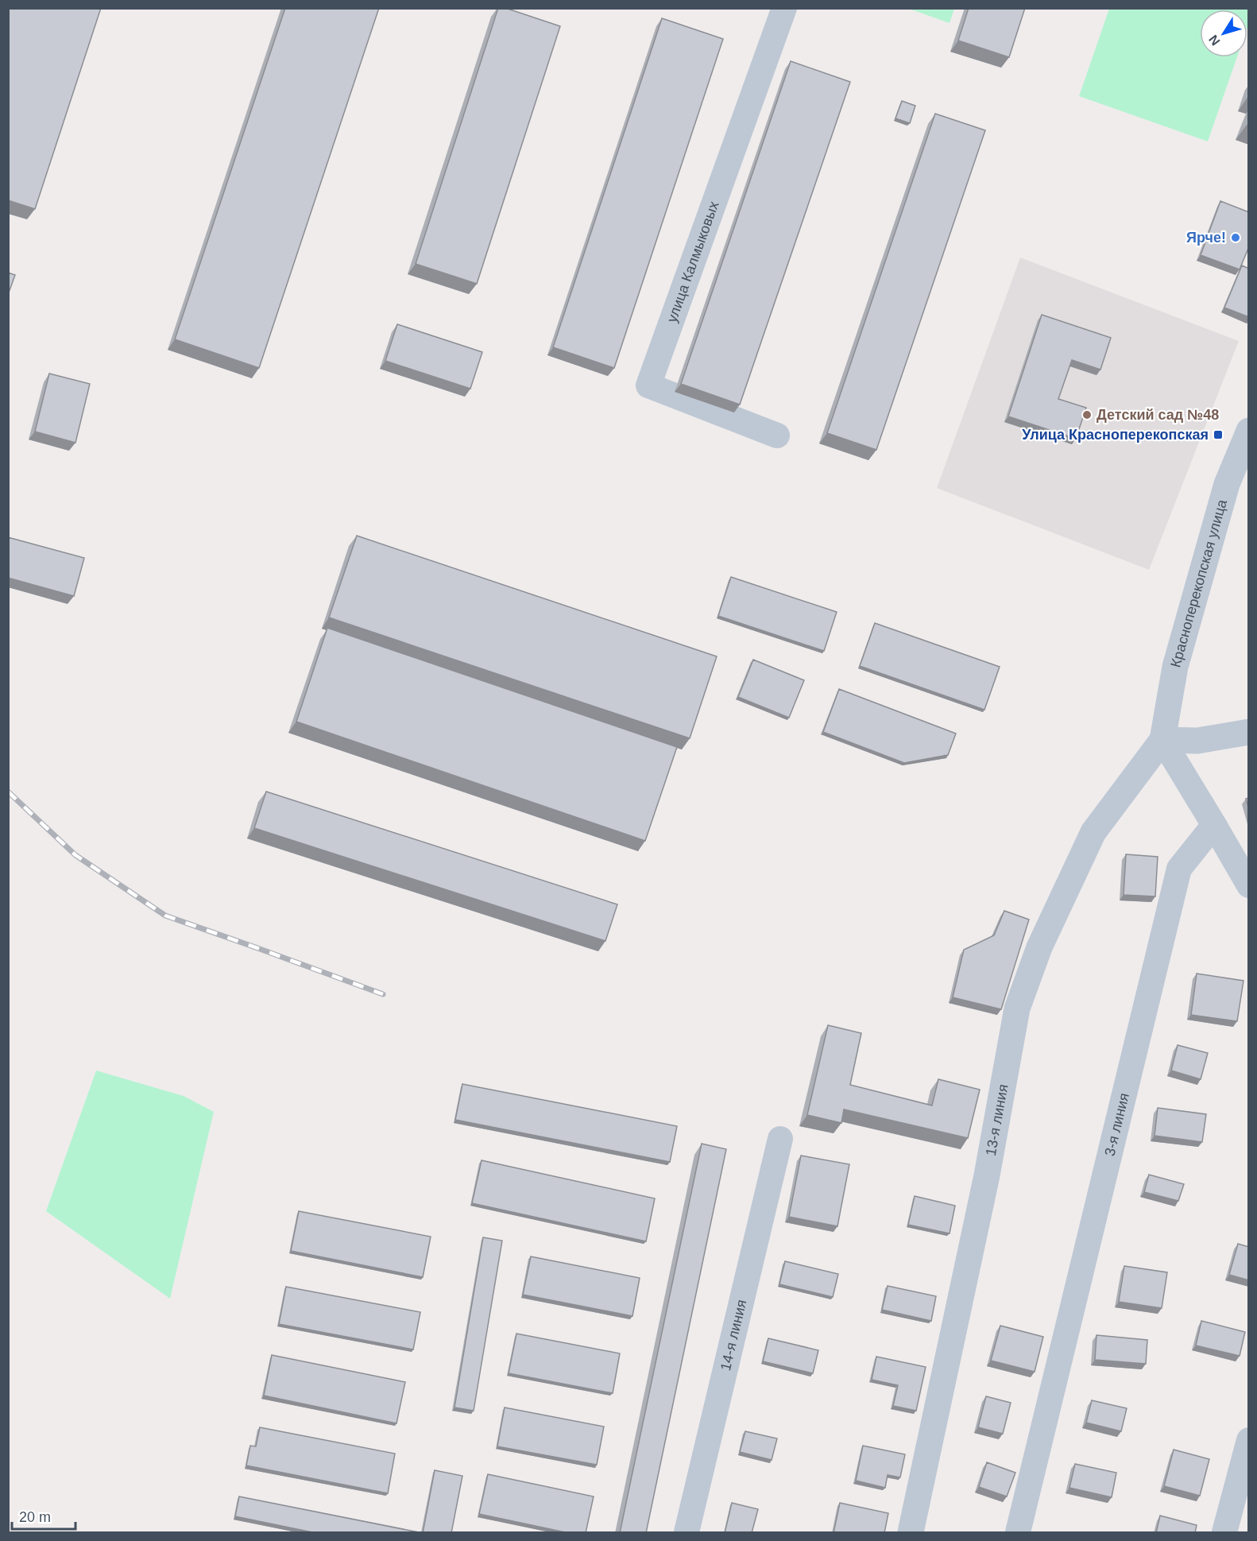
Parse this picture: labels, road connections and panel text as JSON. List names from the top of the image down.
{
  "streets": {
    "street": [
      "улица Калмыковых",
      "Красноперекопская улица",
      "13-я линия",
      "3-я линия",
      "14-я линия"
    ]
  },
  "crossings": [
    ["Красноперекопская улица", "13-я линия"]
  ],
  "places": {
    "other": ["Ярче!", "Детский сад №48"],
    "transit": ["Улица Красноперекопская"]
  },
  "scale_bar": "20 m",
  "north": "bottom left"
}
